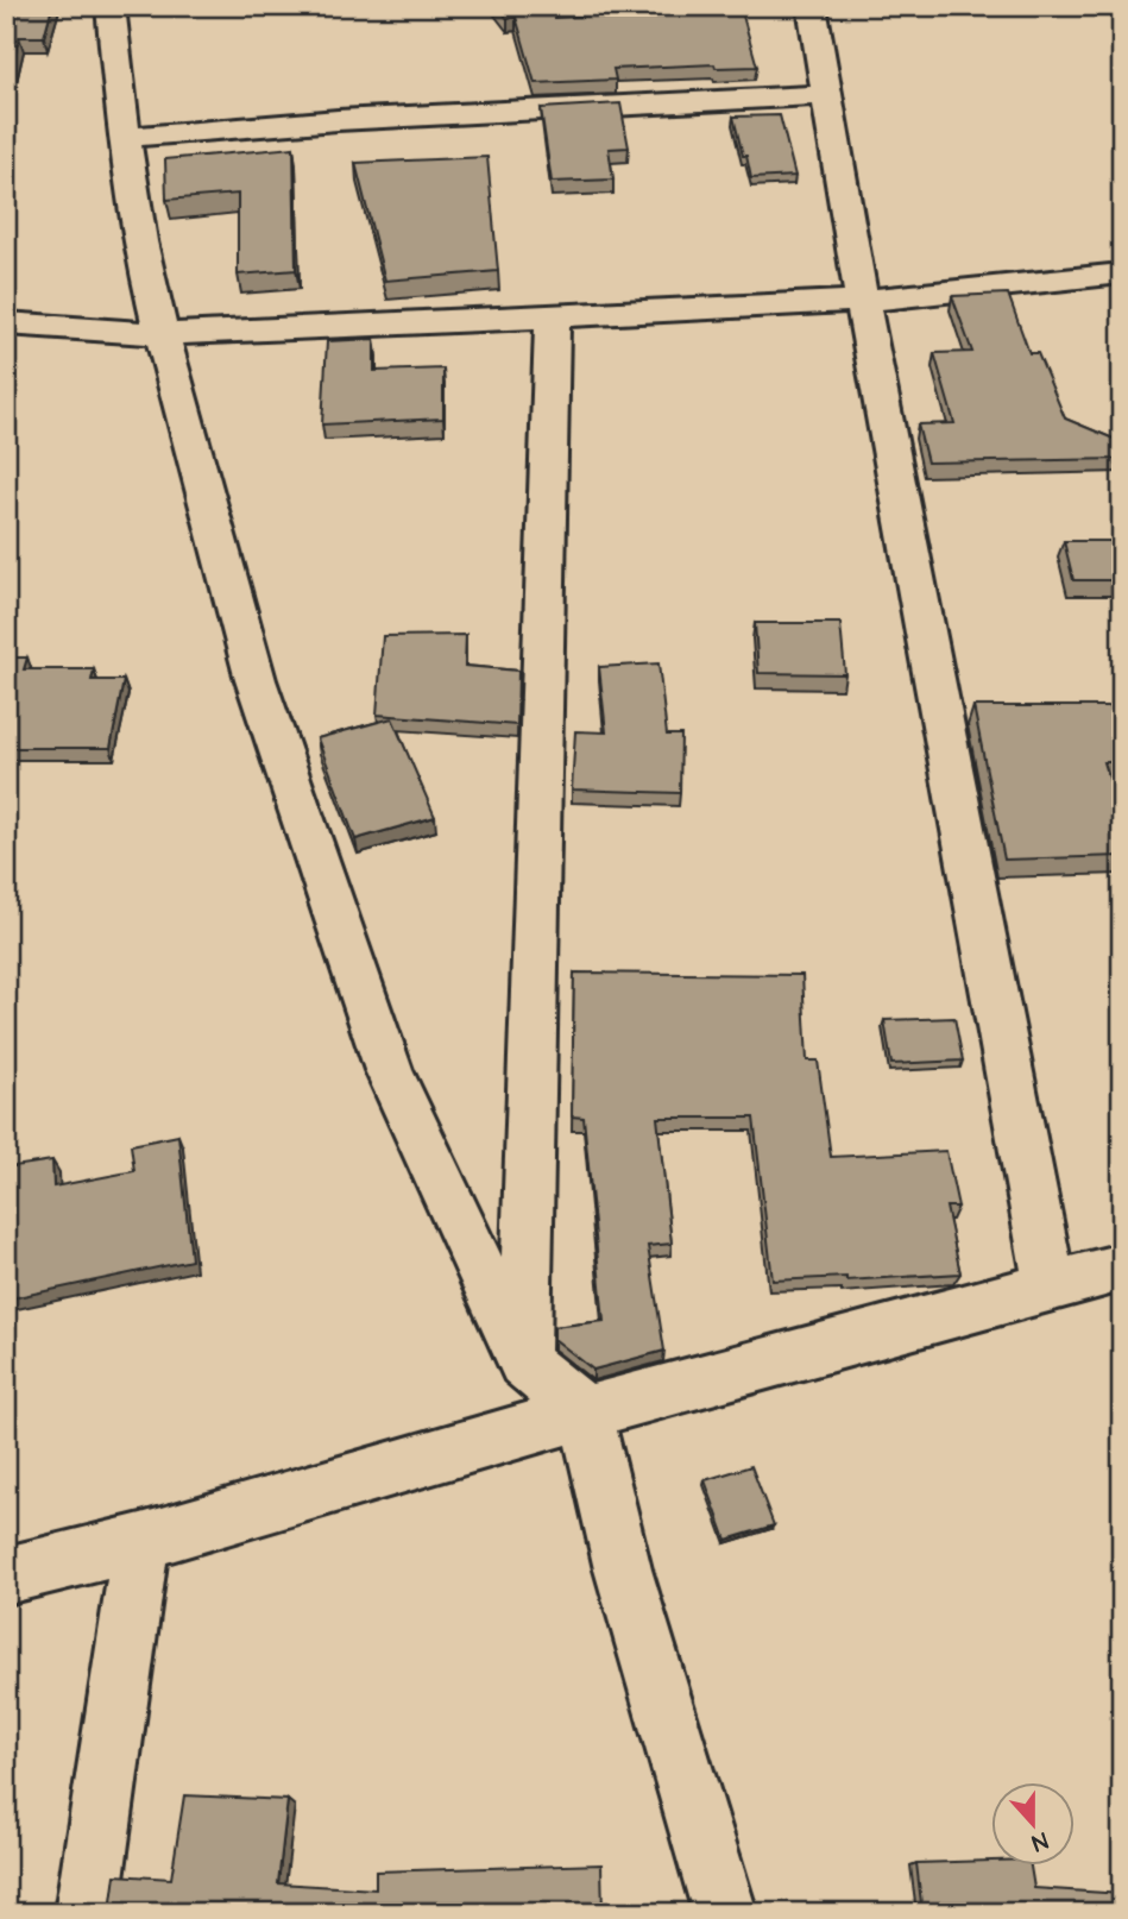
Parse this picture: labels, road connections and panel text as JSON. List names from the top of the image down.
{
  "north": "bottom"
}
